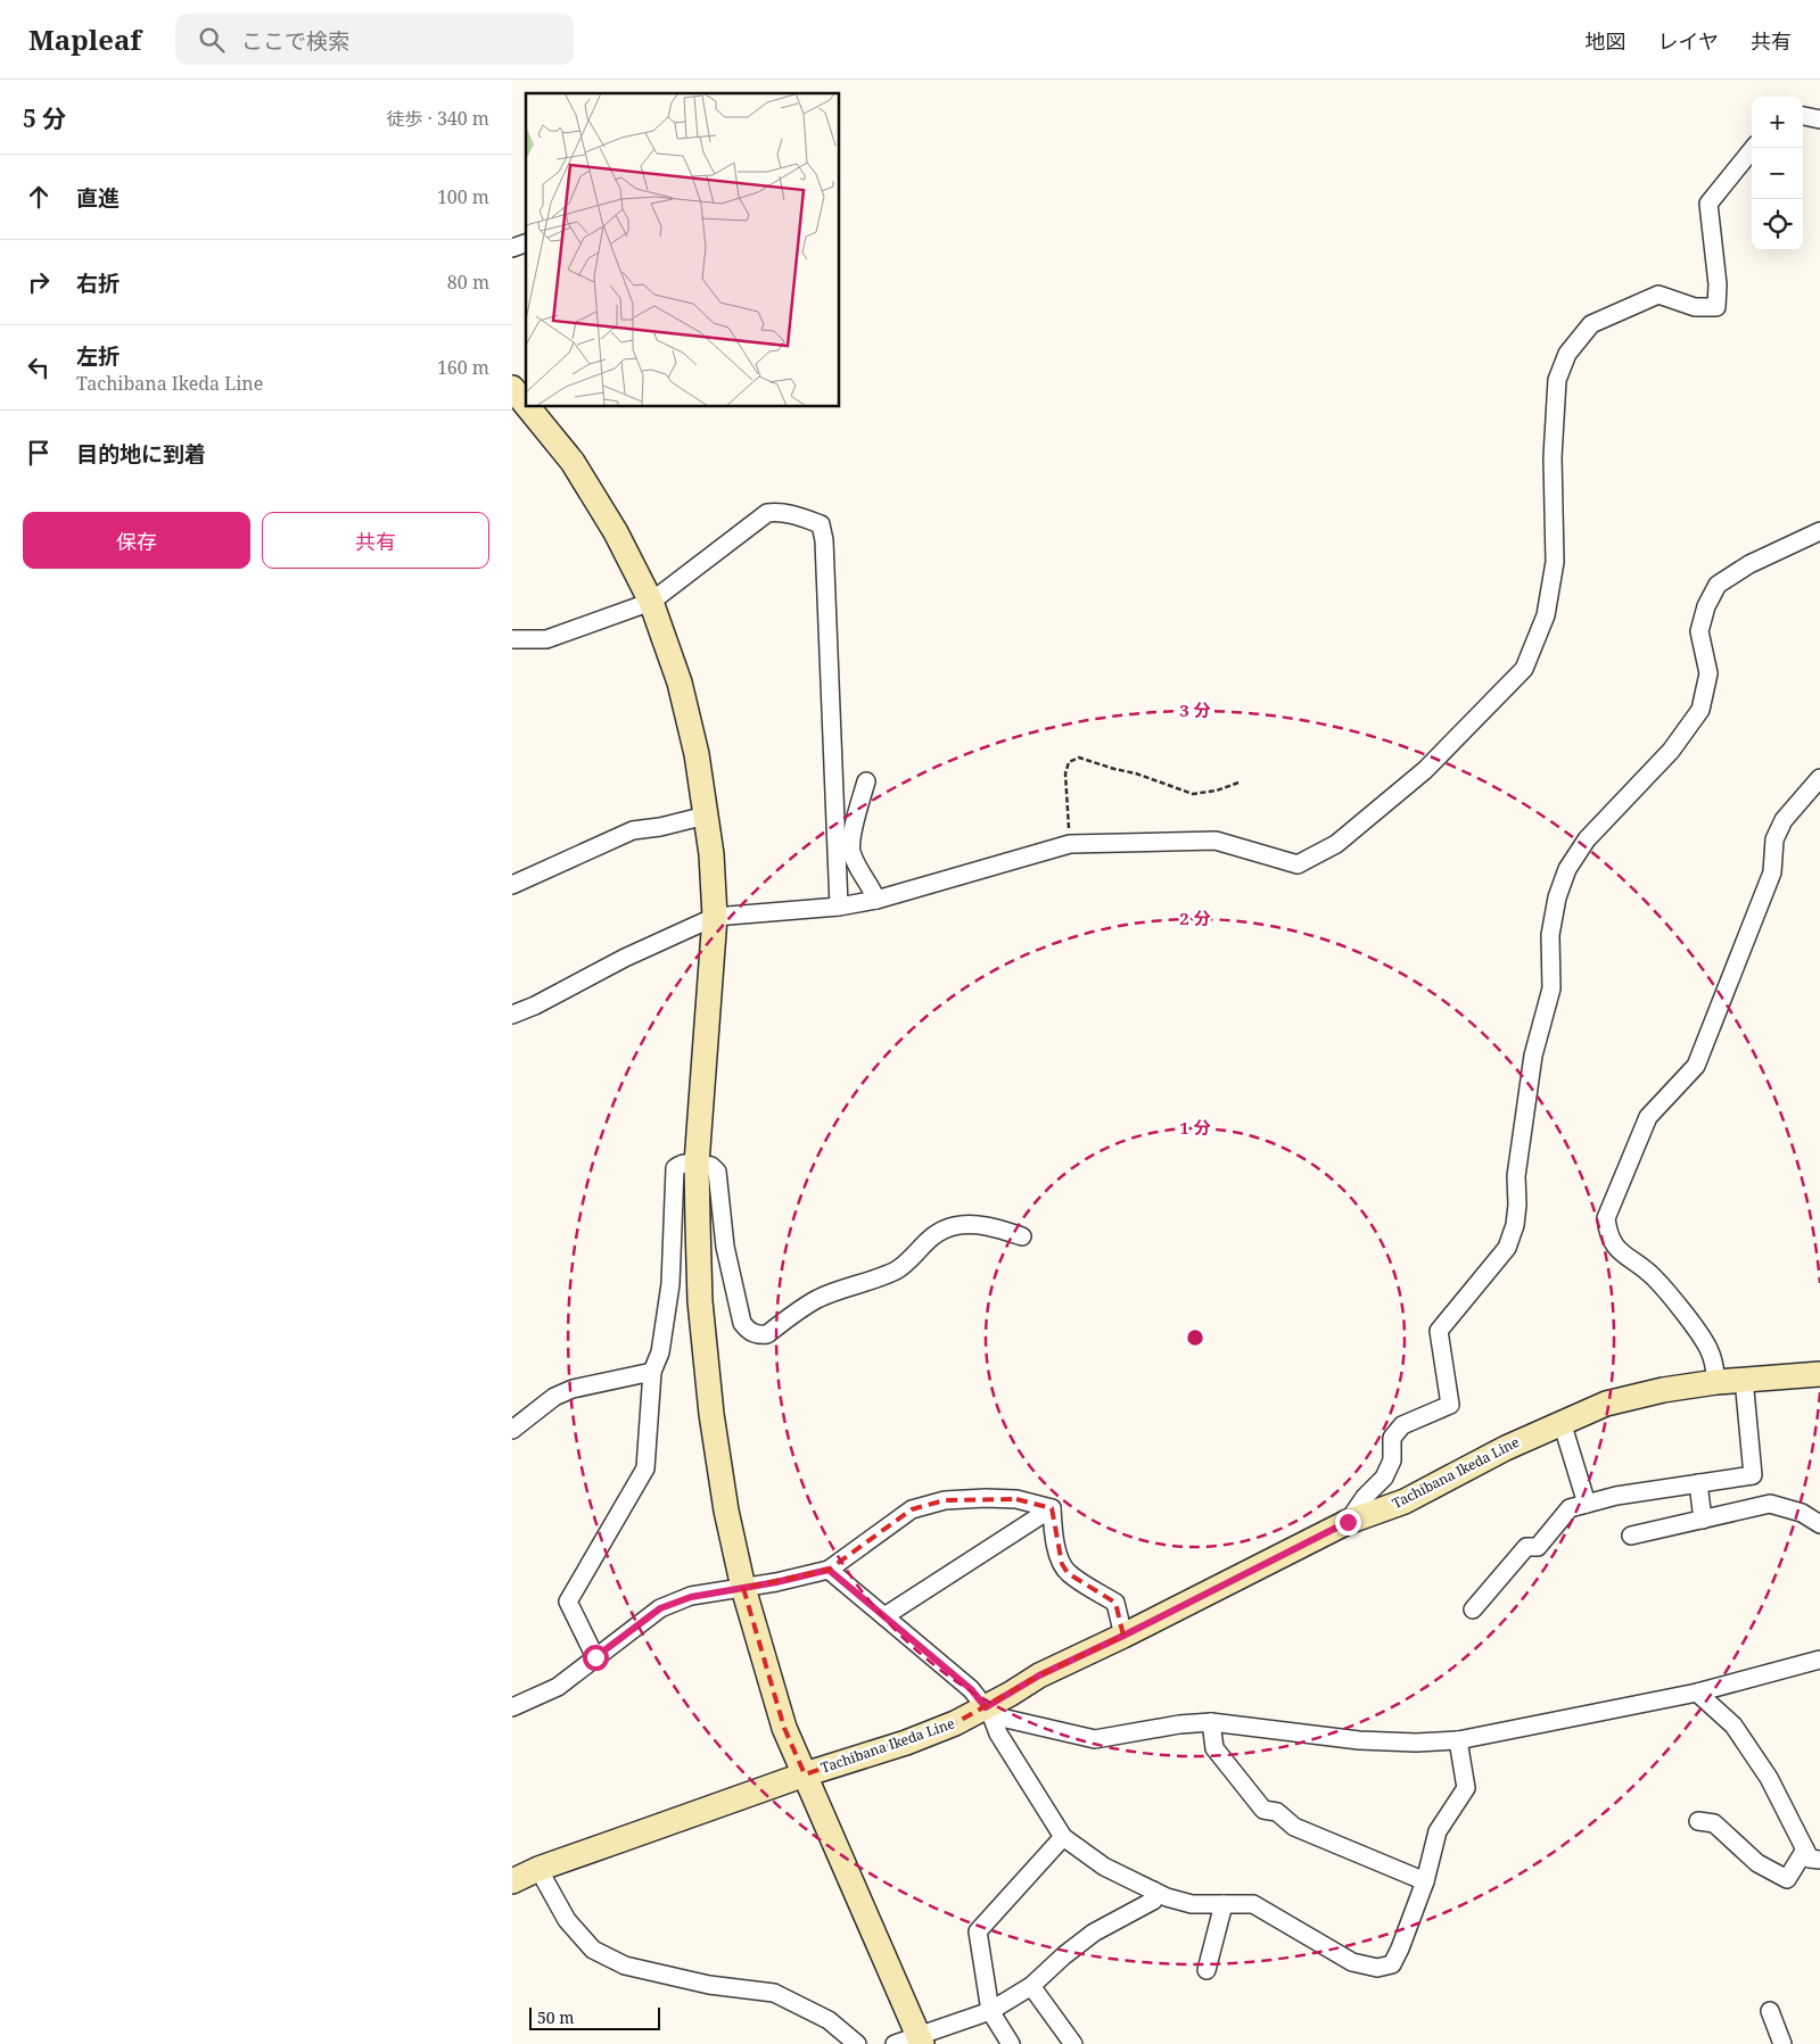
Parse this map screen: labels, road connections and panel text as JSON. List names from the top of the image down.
{
  "streets": {
    "street": ["Tachibana Ikeda Line"]
  },
  "scale_bar": "50 m",
  "page": {
    "header": "Mapleaf",
    "search": "ここで検索",
    "nav": ["地図", "レイヤ", "共有"],
    "heading": ["5 分", "徒歩 · 340 m"],
    "map_buttons": ["+", "−"],
    "list": [
      ["直進", "100 m"],
      ["右折", "80 m"],
      ["左折", "Tachibana Ikeda Line", "160 m"],
      "目的地に到着"
    ],
    "buttons": ["保存", "共有"],
    "scale": "50 m"
  },
  "rings": ["3 分", "2 分", "1 分"]
}
